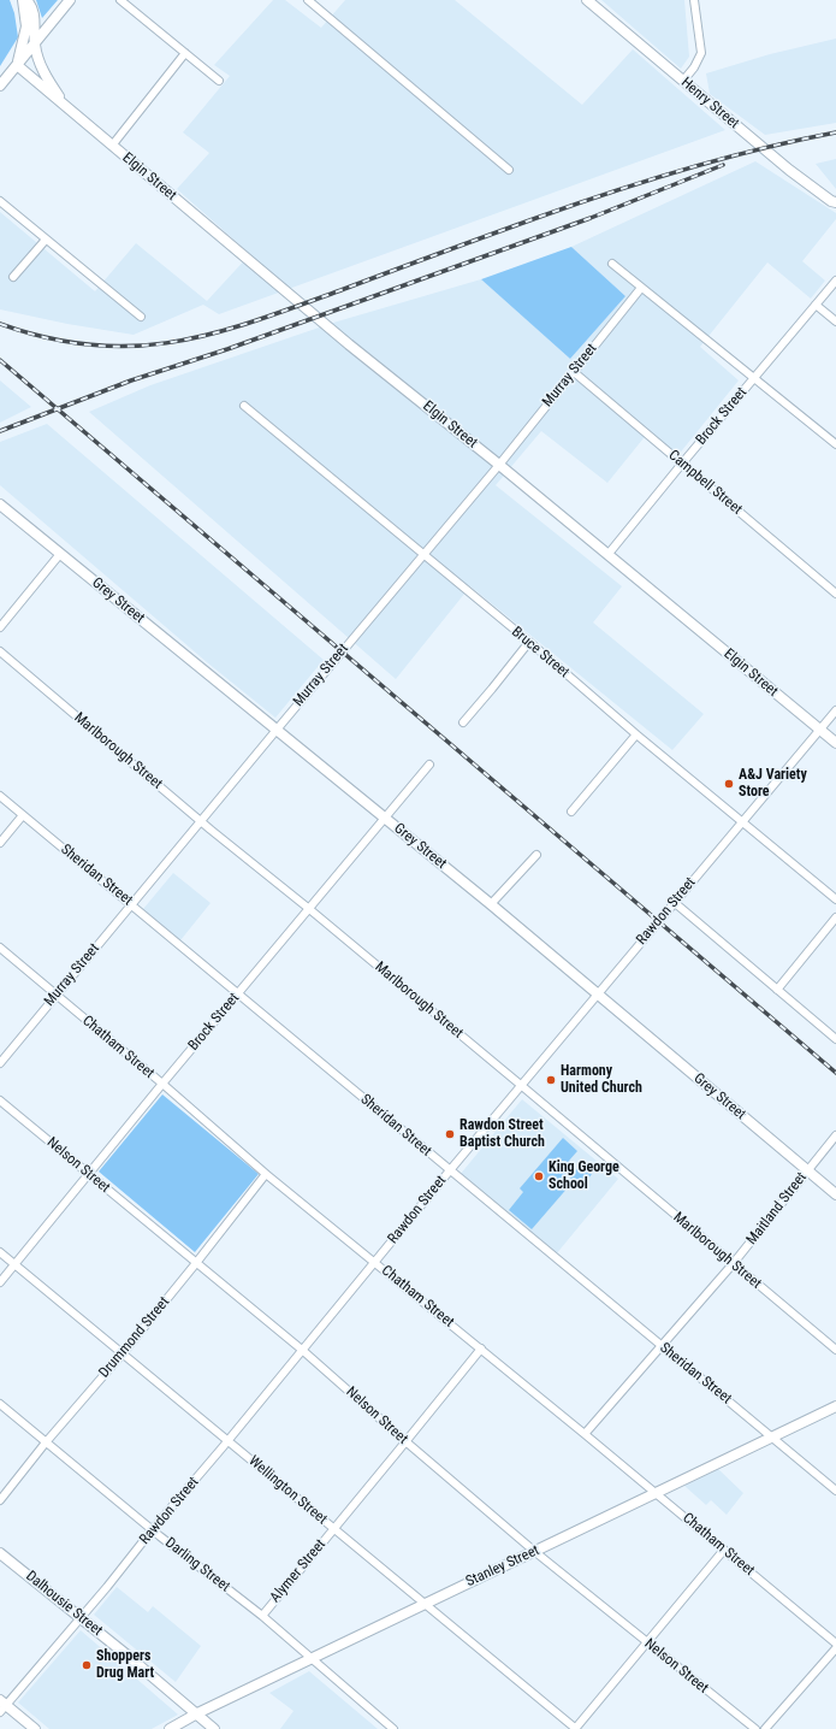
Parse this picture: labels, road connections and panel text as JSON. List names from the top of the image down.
{
  "streets": {
    "street": [
      "Henry Street",
      "Elgin Street",
      "Murray Street",
      "Brock Street",
      "Campbell Street",
      "Grey Street",
      "Bruce Street",
      "Marlborough Street",
      "Sheridan Street",
      "Rawdon Street",
      "Chatham Street",
      "Nelson Street",
      "Maitland Street",
      "Drummond Street",
      "Wellington Street",
      "Darling Street",
      "Stanley Street",
      "Alymer Street",
      "Dalhousie Street"
    ]
  },
  "crossings": [
    ["Elgin Street", "Murray Street"],
    ["Elgin Street", "Brock Street"],
    ["Elgin Street", "Rawdon Street"],
    ["Murray Street", "Campbell Street"],
    ["Murray Street", "Grey Street"],
    ["Murray Street", "Bruce Street"],
    ["Murray Street", "Marlborough Street"],
    ["Murray Street", "Sheridan Street"],
    ["Murray Street", "Chatham Street"],
    ["Brock Street", "Campbell Street"],
    ["Brock Street", "Grey Street"],
    ["Brock Street", "Marlborough Street"],
    ["Brock Street", "Sheridan Street"],
    ["Brock Street", "Chatham Street"],
    ["Brock Street", "Nelson Street"],
    ["Brock Street", "Wellington Street"],
    ["Grey Street", "Rawdon Street"],
    ["Grey Street", "Maitland Street"],
    ["Bruce Street", "Rawdon Street"],
    ["Marlborough Street", "Rawdon Street"],
    ["Marlborough Street", "Maitland Street"],
    ["Sheridan Street", "Rawdon Street"],
    ["Sheridan Street", "Maitland Street"],
    ["Sheridan Street", "Stanley Street"],
    ["Rawdon Street", "Chatham Street"],
    ["Rawdon Street", "Nelson Street"],
    ["Rawdon Street", "Wellington Street"],
    ["Rawdon Street", "Darling Street"],
    ["Rawdon Street", "Dalhousie Street"],
    ["Chatham Street", "Maitland Street"],
    ["Chatham Street", "Drummond Street"],
    ["Chatham Street", "Stanley Street"],
    ["Chatham Street", "Alymer Street"],
    ["Nelson Street", "Drummond Street"],
    ["Nelson Street", "Stanley Street"],
    ["Nelson Street", "Alymer Street"],
    ["Drummond Street", "Wellington Street"],
    ["Drummond Street", "Darling Street"],
    ["Wellington Street", "Stanley Street"],
    ["Wellington Street", "Alymer Street"],
    ["Darling Street", "Stanley Street"],
    ["Darling Street", "Alymer Street"],
    ["Stanley Street", "Dalhousie Street"]
  ],
  "places": [
    "A&J Variety Store",
    "Harmony United Church",
    "Rawdon Street Baptist Church",
    "King George School",
    "Shoppers Drug Mart"
  ]
}
